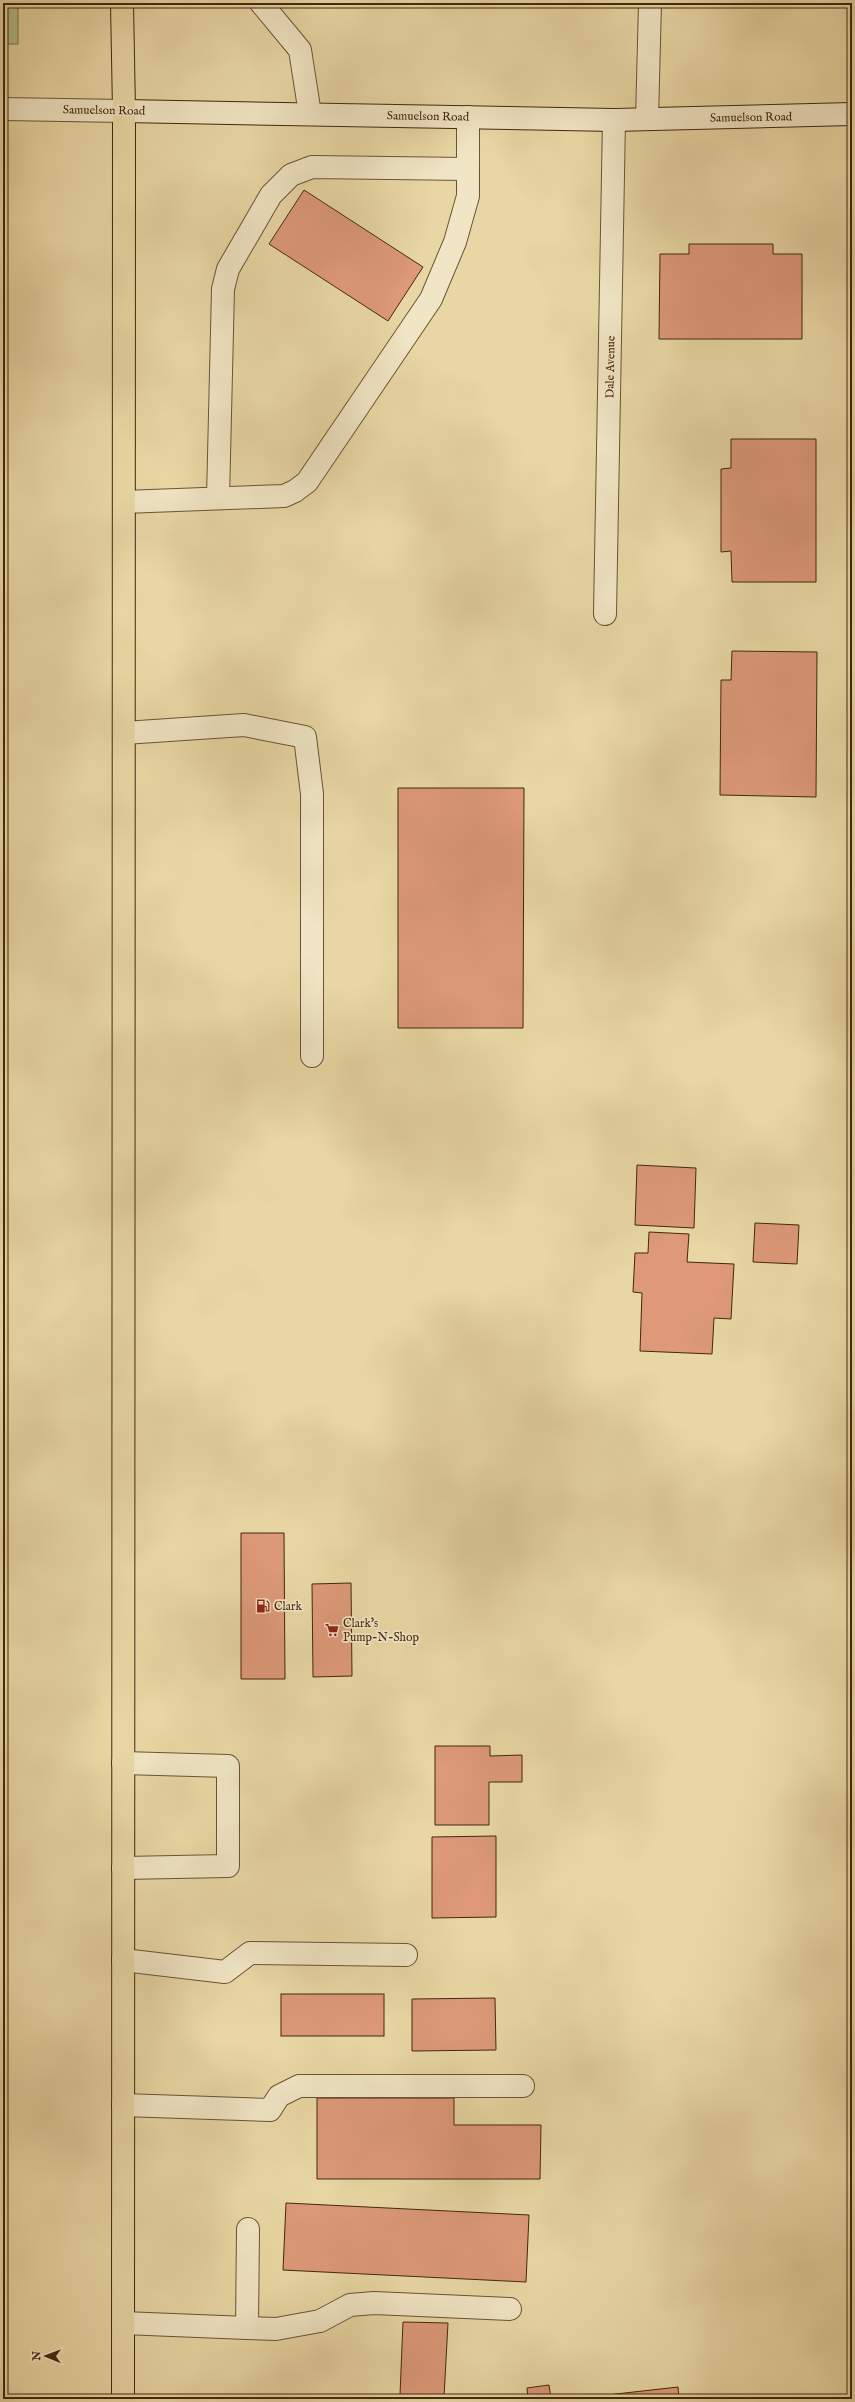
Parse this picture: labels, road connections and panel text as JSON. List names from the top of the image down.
{
  "streets": {
    "street": ["Samuelson Road", "Dale Avenue"]
  },
  "crossings": [
    ["Samuelson Road", "Dale Avenue"]
  ],
  "places": {
    "fuel station": ["Clark"],
    "supermarket": ["Clark's Pump-N-Shop"]
  },
  "north": "left"
}
